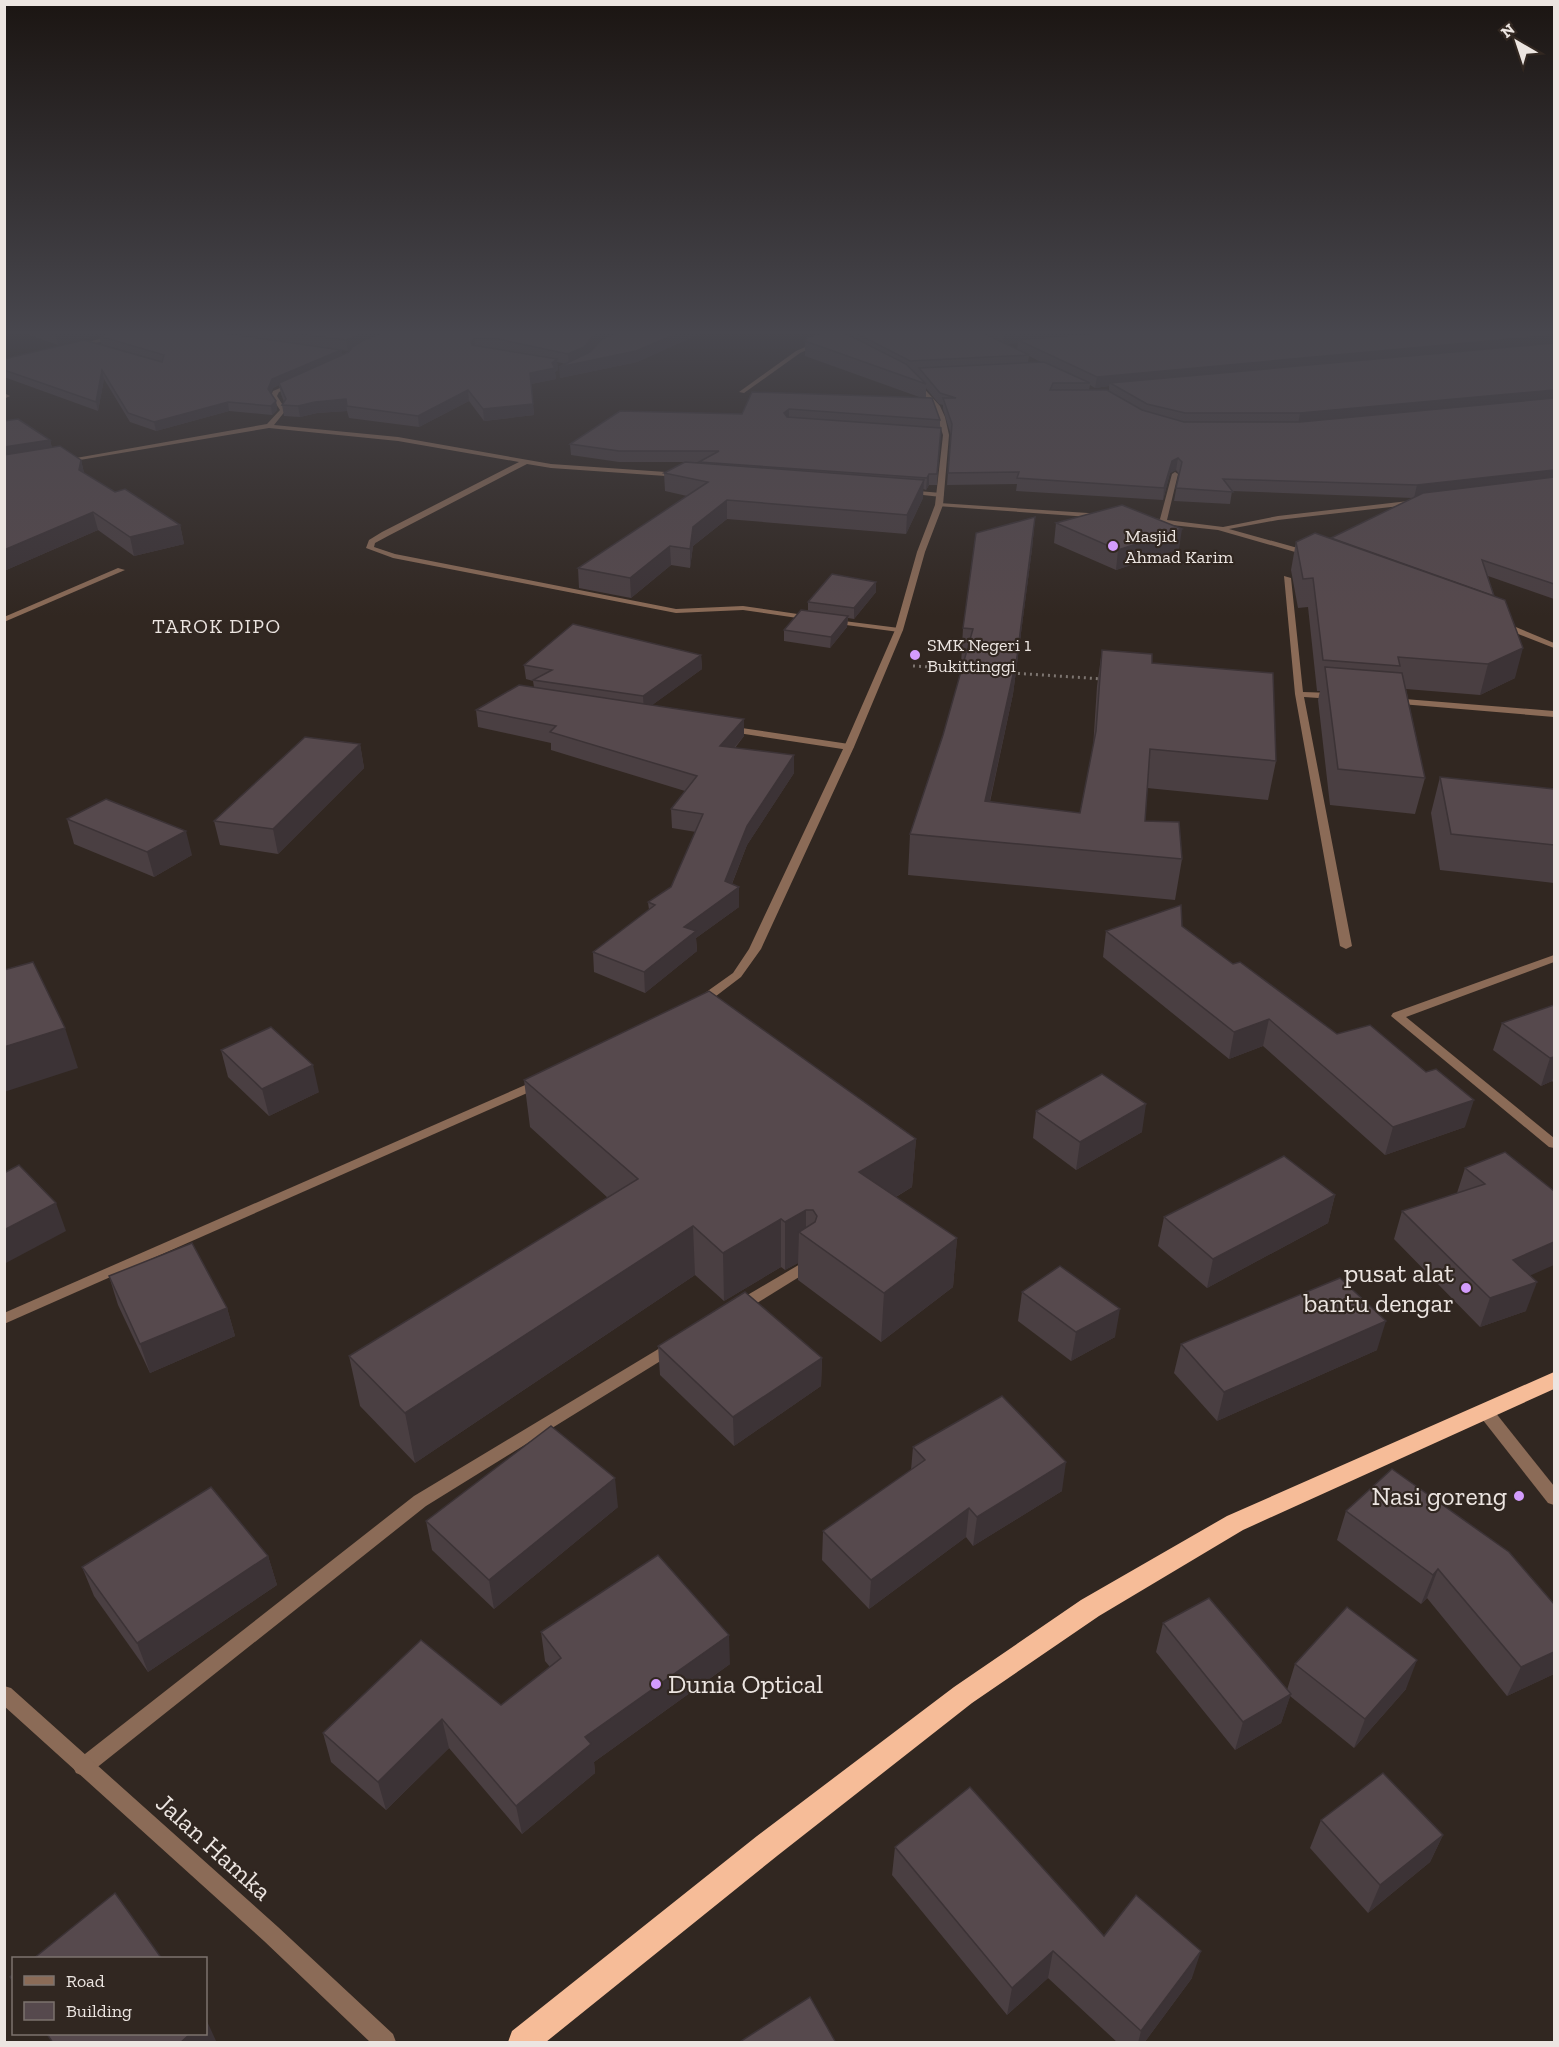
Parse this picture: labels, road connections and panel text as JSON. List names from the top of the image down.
{
  "streets": {
    "street": ["Jalan Hamka"]
  },
  "districts": ["TAROK DIPO"],
  "places": [
    "Masjid Ahmad Karim",
    "SMK Negeri 1 Bukittinggi",
    "pusat alat bantu dengar",
    "Nasi goreng",
    "Dunia Optical"
  ],
  "legend": ["Road", "Building"],
  "north": "top left"
}
